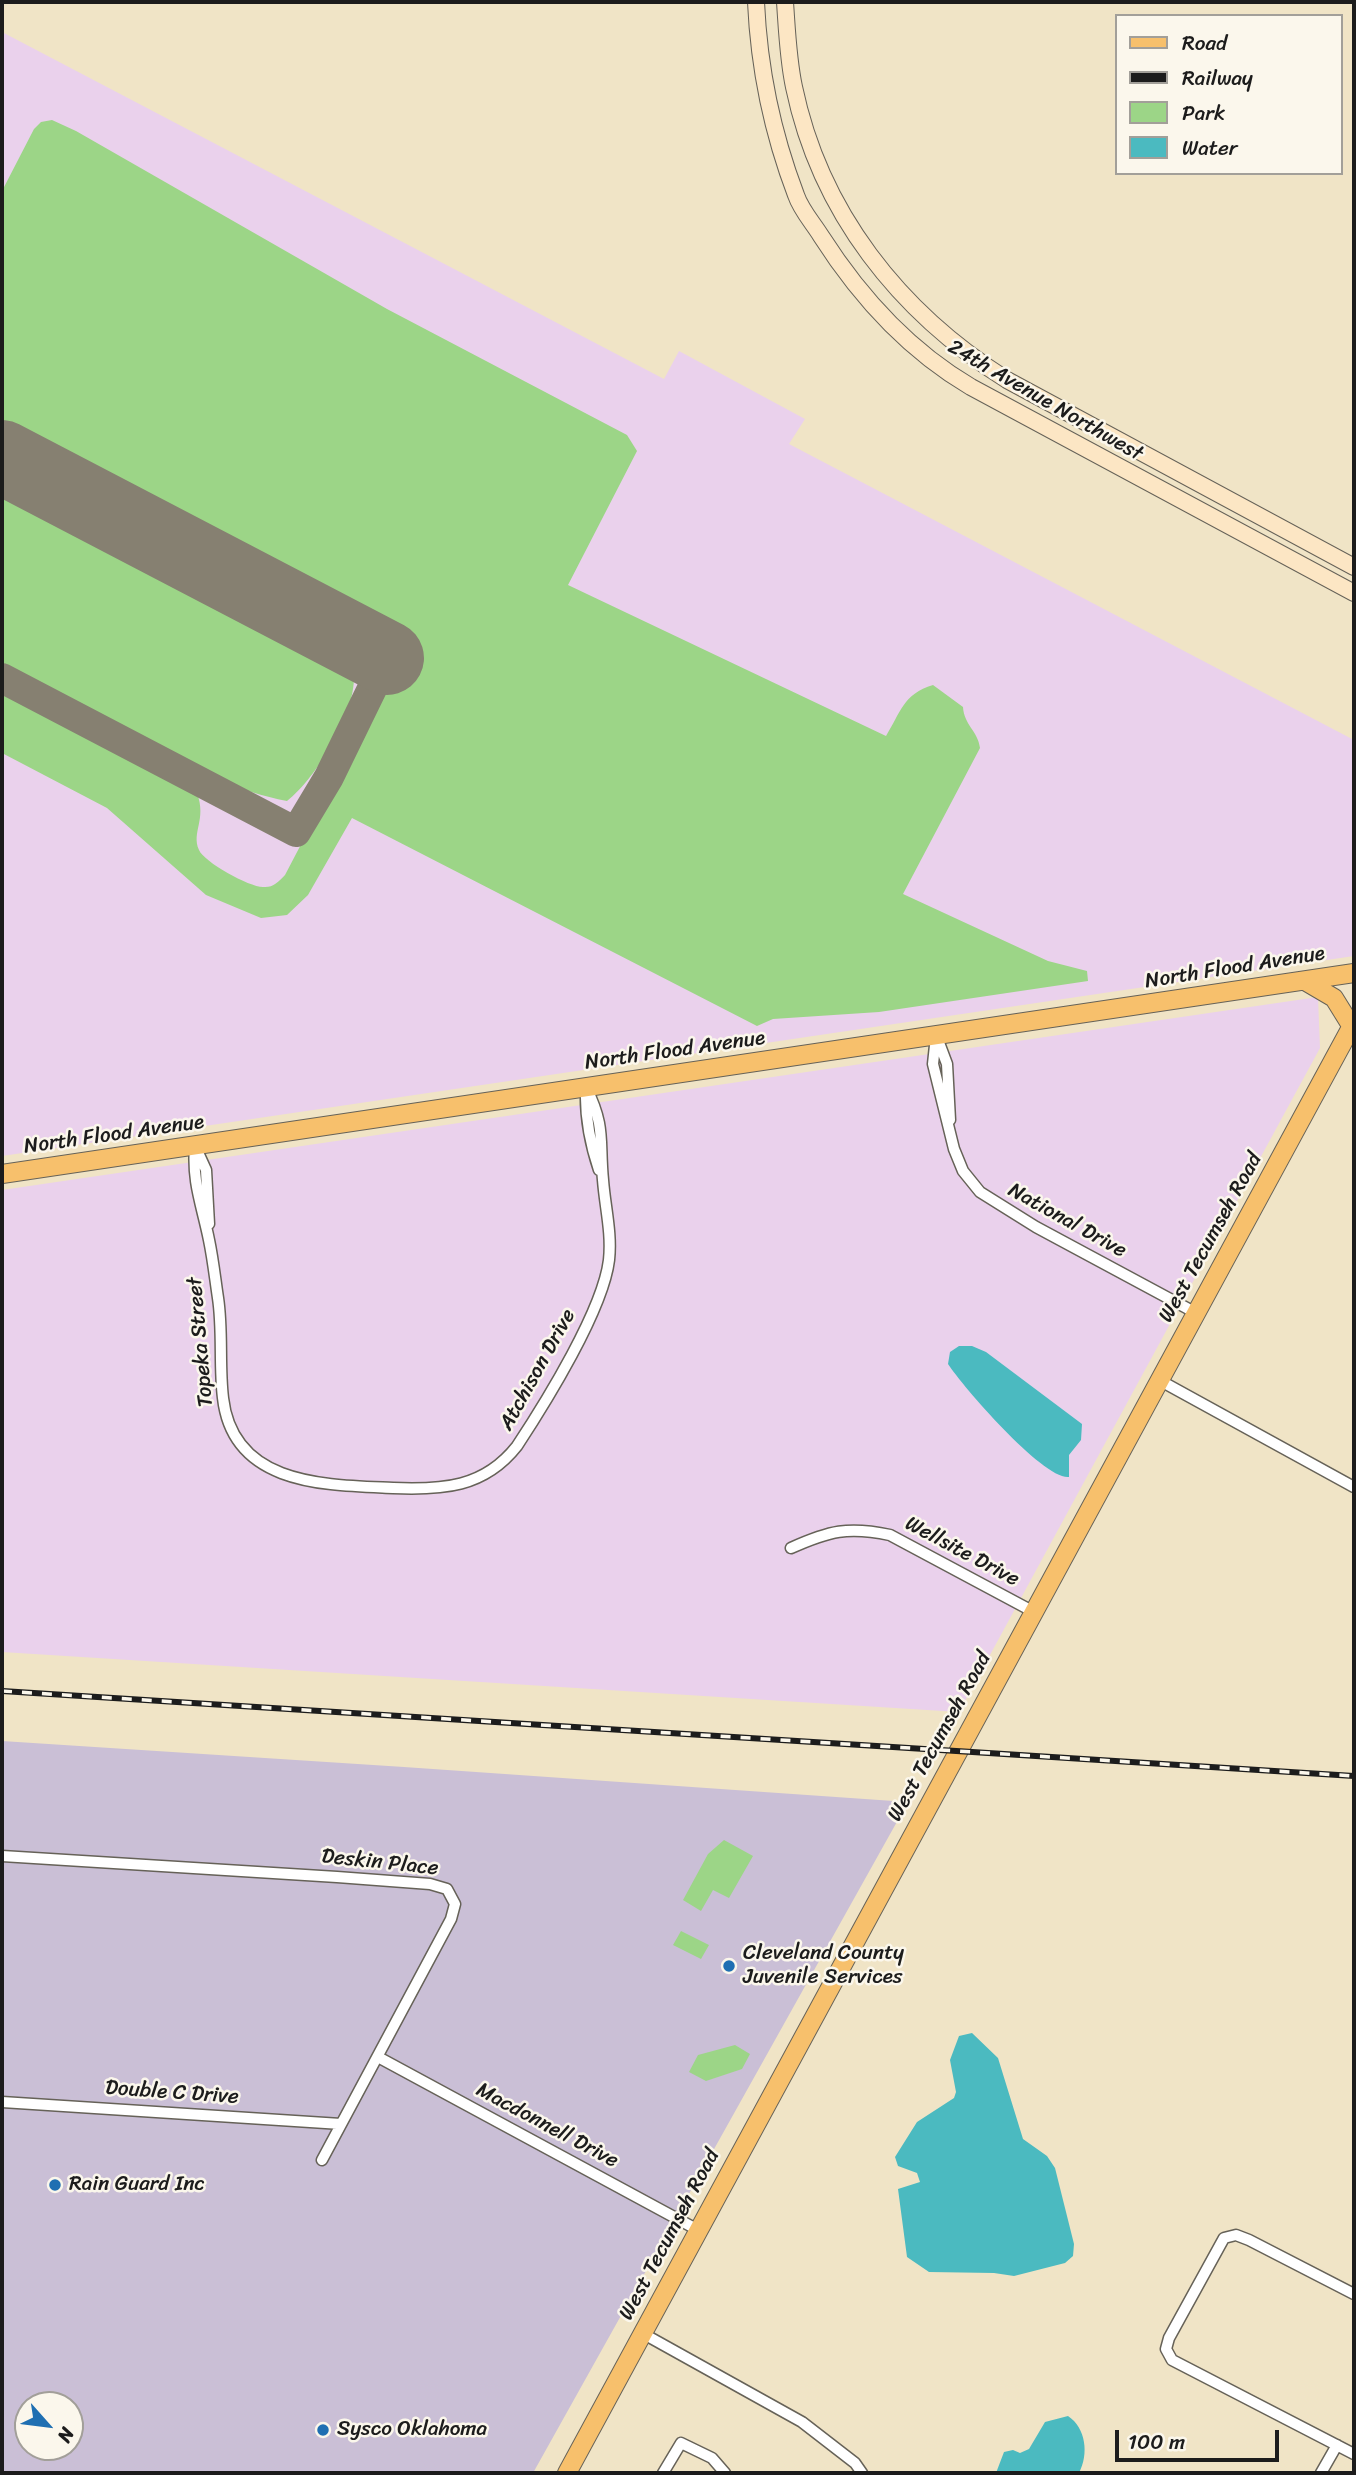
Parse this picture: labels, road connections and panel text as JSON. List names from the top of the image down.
{
  "streets": {
    "main road": ["24th Avenue Northwest", "North Flood Avenue", "West Tecumseh Road"],
    "street": [
      "National Drive",
      "Topeka Street",
      "Atchison Drive",
      "Wellsite Drive",
      "Deskin Place",
      "Double C Drive",
      "Macdonnell Drive"
    ]
  },
  "crossings": [
    ["North Flood Avenue", "National Drive"],
    ["North Flood Avenue", "Topeka Street"],
    ["North Flood Avenue", "Atchison Drive"],
    ["National Drive", "West Tecumseh Road"],
    ["West Tecumseh Road", "Wellsite Drive"],
    ["West Tecumseh Road", "Macdonnell Drive"],
    ["Topeka Street", "Atchison Drive"],
    ["Deskin Place", "Double C Drive"],
    ["Deskin Place", "Macdonnell Drive"]
  ],
  "places": ["Cleveland County Juvenile Services", "Rain Guard Inc", "Sysco Oklahoma"],
  "legend": [
    "Road",
    "Railway",
    "Park",
    "Water"
  ],
  "scale_bar": "100 m",
  "north": "bottom right"
}
